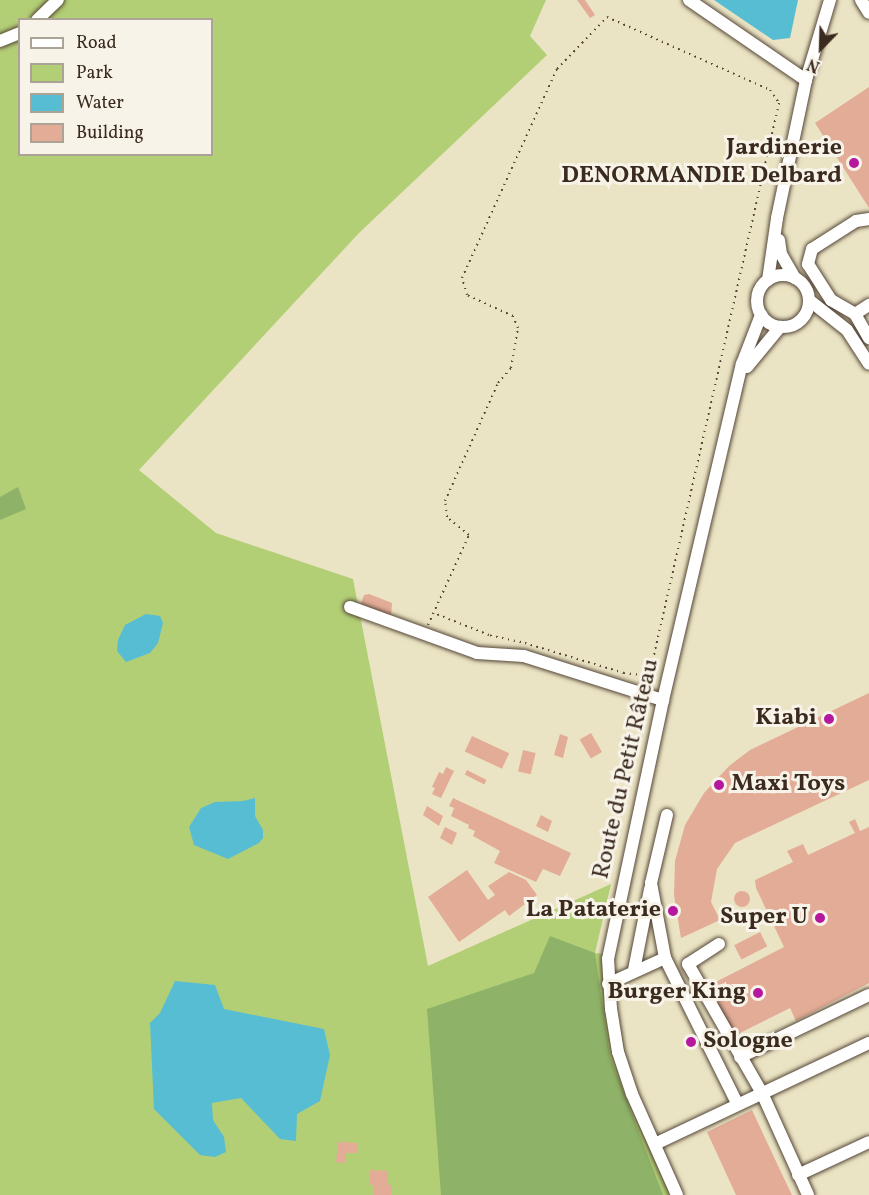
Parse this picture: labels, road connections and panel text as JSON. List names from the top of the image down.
{
  "streets": {
    "street": ["Route du Petit Râteau"]
  },
  "places": [
    "Jardinerie DENORMANDIE Delbard",
    "Kiabi",
    "Maxi Toys",
    "La Pataterie",
    "Super U",
    "Burger King",
    "Sologne"
  ],
  "legend": [
    "Road",
    "Park",
    "Water",
    "Building"
  ],
  "north": "bottom left"
}
